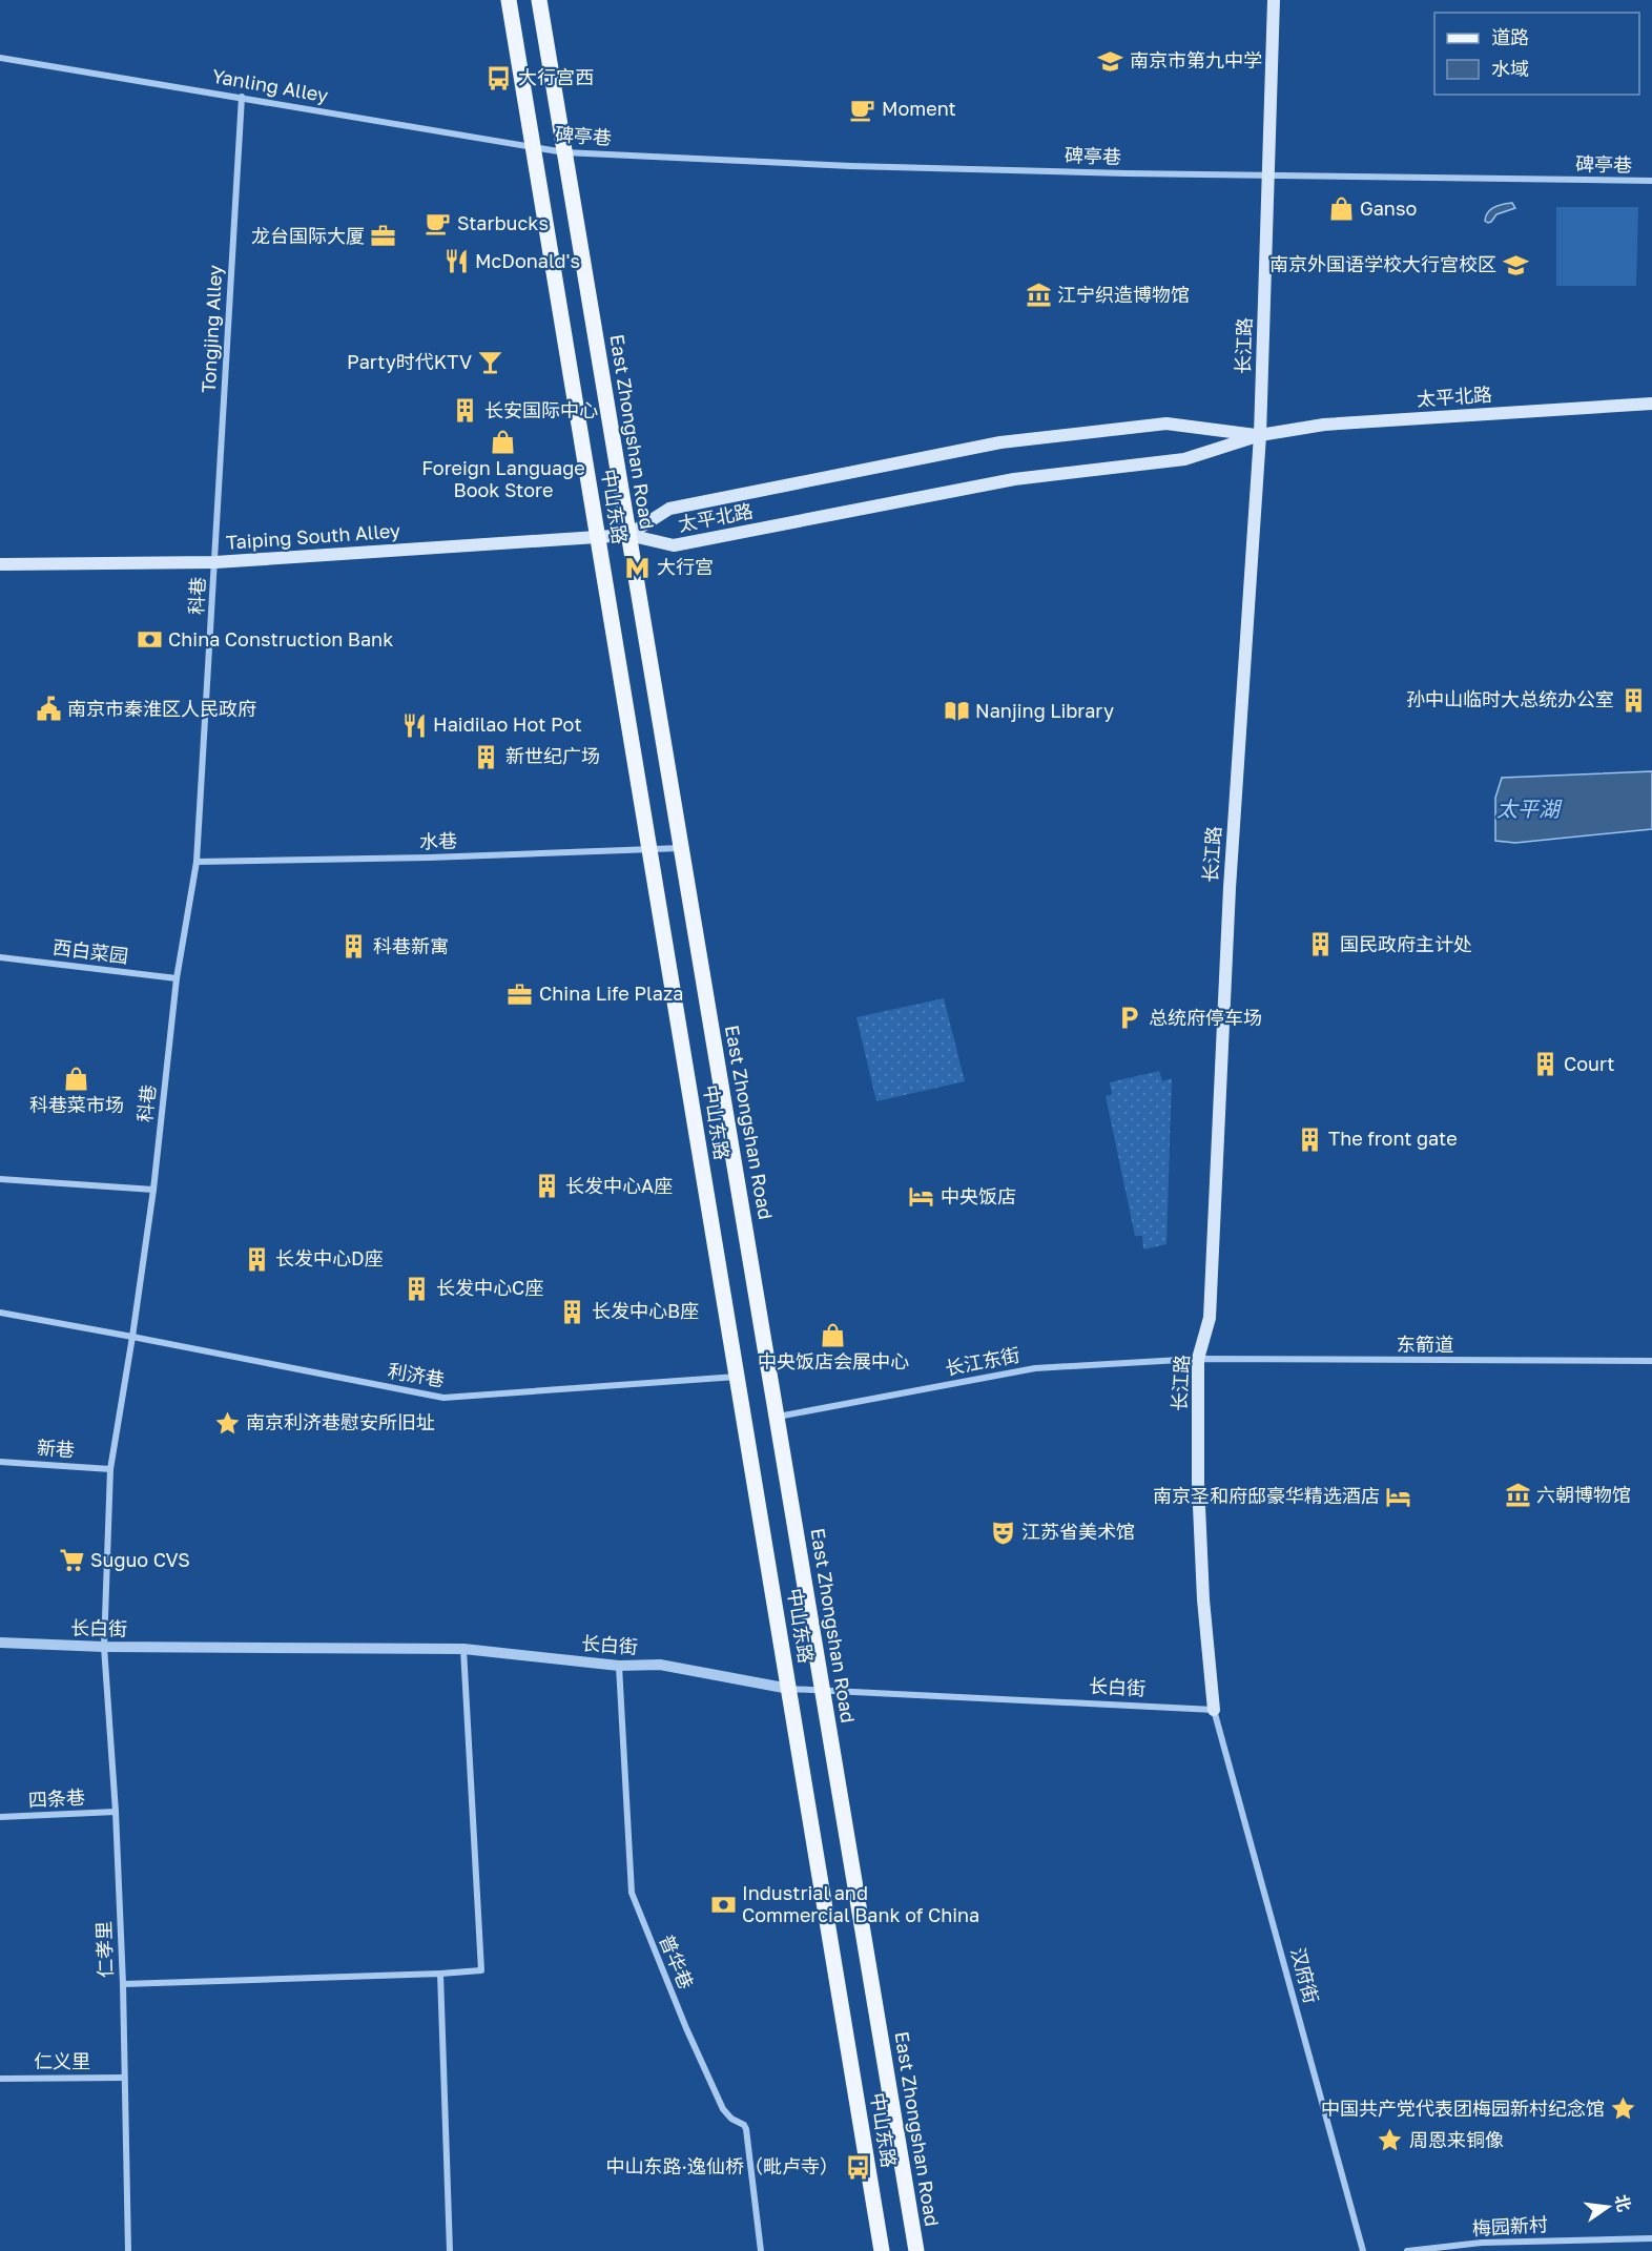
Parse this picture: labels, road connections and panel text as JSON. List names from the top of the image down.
{
  "streets": {
    "main road": [
      "长江路",
      "太平北路",
      "East Zhongshan Road",
      "中山东路",
      "Taiping South Alley"
    ],
    "street": [
      "Yanling Alley",
      "碑亭巷",
      "Tongjing Alley",
      "科巷",
      "水巷",
      "西白菜园",
      "东箭道",
      "长江东街",
      "利济巷",
      "新巷",
      "长白街",
      "四条巷",
      "仁孝里",
      "普华巷",
      "汉府街",
      "仁义里",
      "梅园新村"
    ]
  },
  "crossings": [
    ["Yanling Alley", "碑亭巷"],
    ["Yanling Alley", "Tongjing Alley"],
    ["Yanling Alley", "中山东路"],
    ["碑亭巷", "长江路"],
    ["碑亭巷", "East Zhongshan Road"],
    ["碑亭巷", "中山东路"],
    ["Tongjing Alley", "Taiping South Alley"],
    ["Tongjing Alley", "科巷"],
    ["长江路", "太平北路"],
    ["长江路", "东箭道"],
    ["长江路", "长江东街"],
    ["长江路", "长白街"],
    ["长江路", "汉府街"],
    ["太平北路", "East Zhongshan Road"],
    ["太平北路", "Taiping South Alley"],
    ["East Zhongshan Road", "Taiping South Alley"],
    ["East Zhongshan Road", "水巷"],
    ["East Zhongshan Road", "长江东街"],
    ["East Zhongshan Road", "长白街"],
    ["中山东路", "Taiping South Alley"],
    ["中山东路", "水巷"],
    ["中山东路", "利济巷"],
    ["中山东路", "长白街"],
    ["Taiping South Alley", "科巷"],
    ["科巷", "水巷"],
    ["科巷", "西白菜园"],
    ["科巷", "利济巷"],
    ["科巷", "新巷"],
    ["科巷", "长白街"],
    ["科巷", "仁孝里"],
    ["东箭道", "长江东街"],
    ["长白街", "仁孝里"],
    ["长白街", "普华巷"],
    ["长白街", "汉府街"],
    ["四条巷", "仁孝里"],
    ["仁孝里", "仁义里"]
  ],
  "water": ["太平湖"],
  "places": {
    "school or university": ["南京市第九中学", "南京外国语学校大行宫校区"],
    "bus stop": ["大行宫西", "中山东路·逸仙桥（毗卢寺）"],
    "cafe": ["Moment", "Starbucks"],
    "shop": [
      "Ganso",
      "Foreign Language Book Store",
      "科巷菜市场",
      "中央饭店会展中心"
    ],
    "office": ["龙台国际大厦", "China Life Plaza"],
    "restaurant": ["McDonald's", "Haidilao Hot Pot"],
    "museum": ["江宁织造博物馆", "六朝博物馆"],
    "bar": ["Party时代KTV"],
    "building": [
      "长安国际中心",
      "孙中山临时大总统办公室",
      "新世纪广场",
      "国民政府主计处",
      "科巷新寓",
      "Court",
      "The front gate",
      "长发中心A座",
      "长发中心D座",
      "长发中心C座",
      "长发中心B座"
    ],
    "metro station": ["大行宫"],
    "bank": ["China Construction Bank", "Industrial and Commercial Bank of China"],
    "public building": ["南京市秦淮区人民政府"],
    "library": ["Nanjing Library"],
    "parking": ["总统府停车场"],
    "hotel": ["中央饭店", "南京圣和府邸豪华精选酒店"],
    "place": ["南京利济巷慰安所旧址", "中国共产党代表团梅园新村纪念馆", "周恩来铜像"],
    "theatre": ["江苏省美术馆"],
    "supermarket": ["Suguo CVS"]
  },
  "legend": ["道路", "水域"],
  "north": "right"
}
